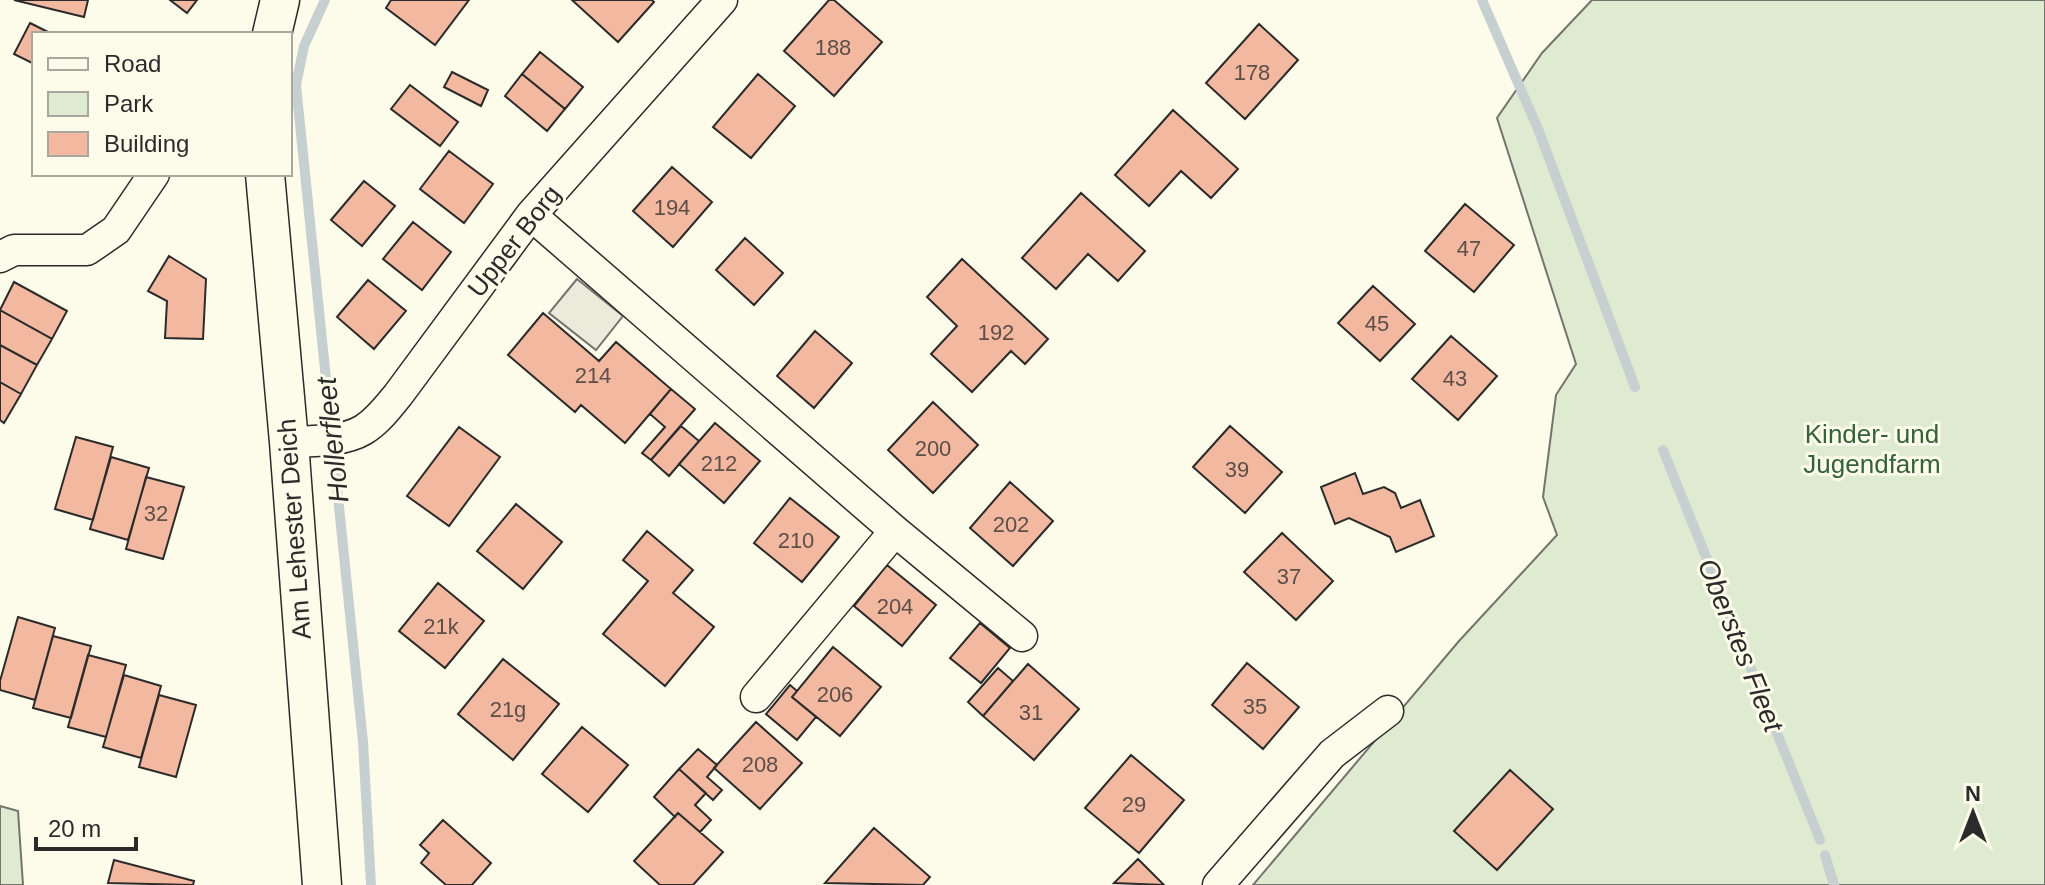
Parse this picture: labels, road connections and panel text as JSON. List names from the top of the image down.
{
  "streets": {
    "street": ["Upper Borg", "Am Lehester Deich"]
  },
  "crossings": [
    ["Upper Borg", "Am Lehester Deich"]
  ],
  "water": ["Hollerfleet", "Oberstes Fleet"],
  "parks": ["Kinder- und Jugendfarm"],
  "house_numbers": [
    "188",
    "178",
    "194",
    "47",
    "45",
    "192",
    "214",
    "43",
    "200",
    "212",
    "39",
    "32",
    "202",
    "210",
    "37",
    "204",
    "21k",
    "206",
    "35",
    "21g",
    "31",
    "208",
    "29"
  ],
  "legend": ["Road", "Park", "Building"],
  "scale_bar": "20 m",
  "north": "top"
}
